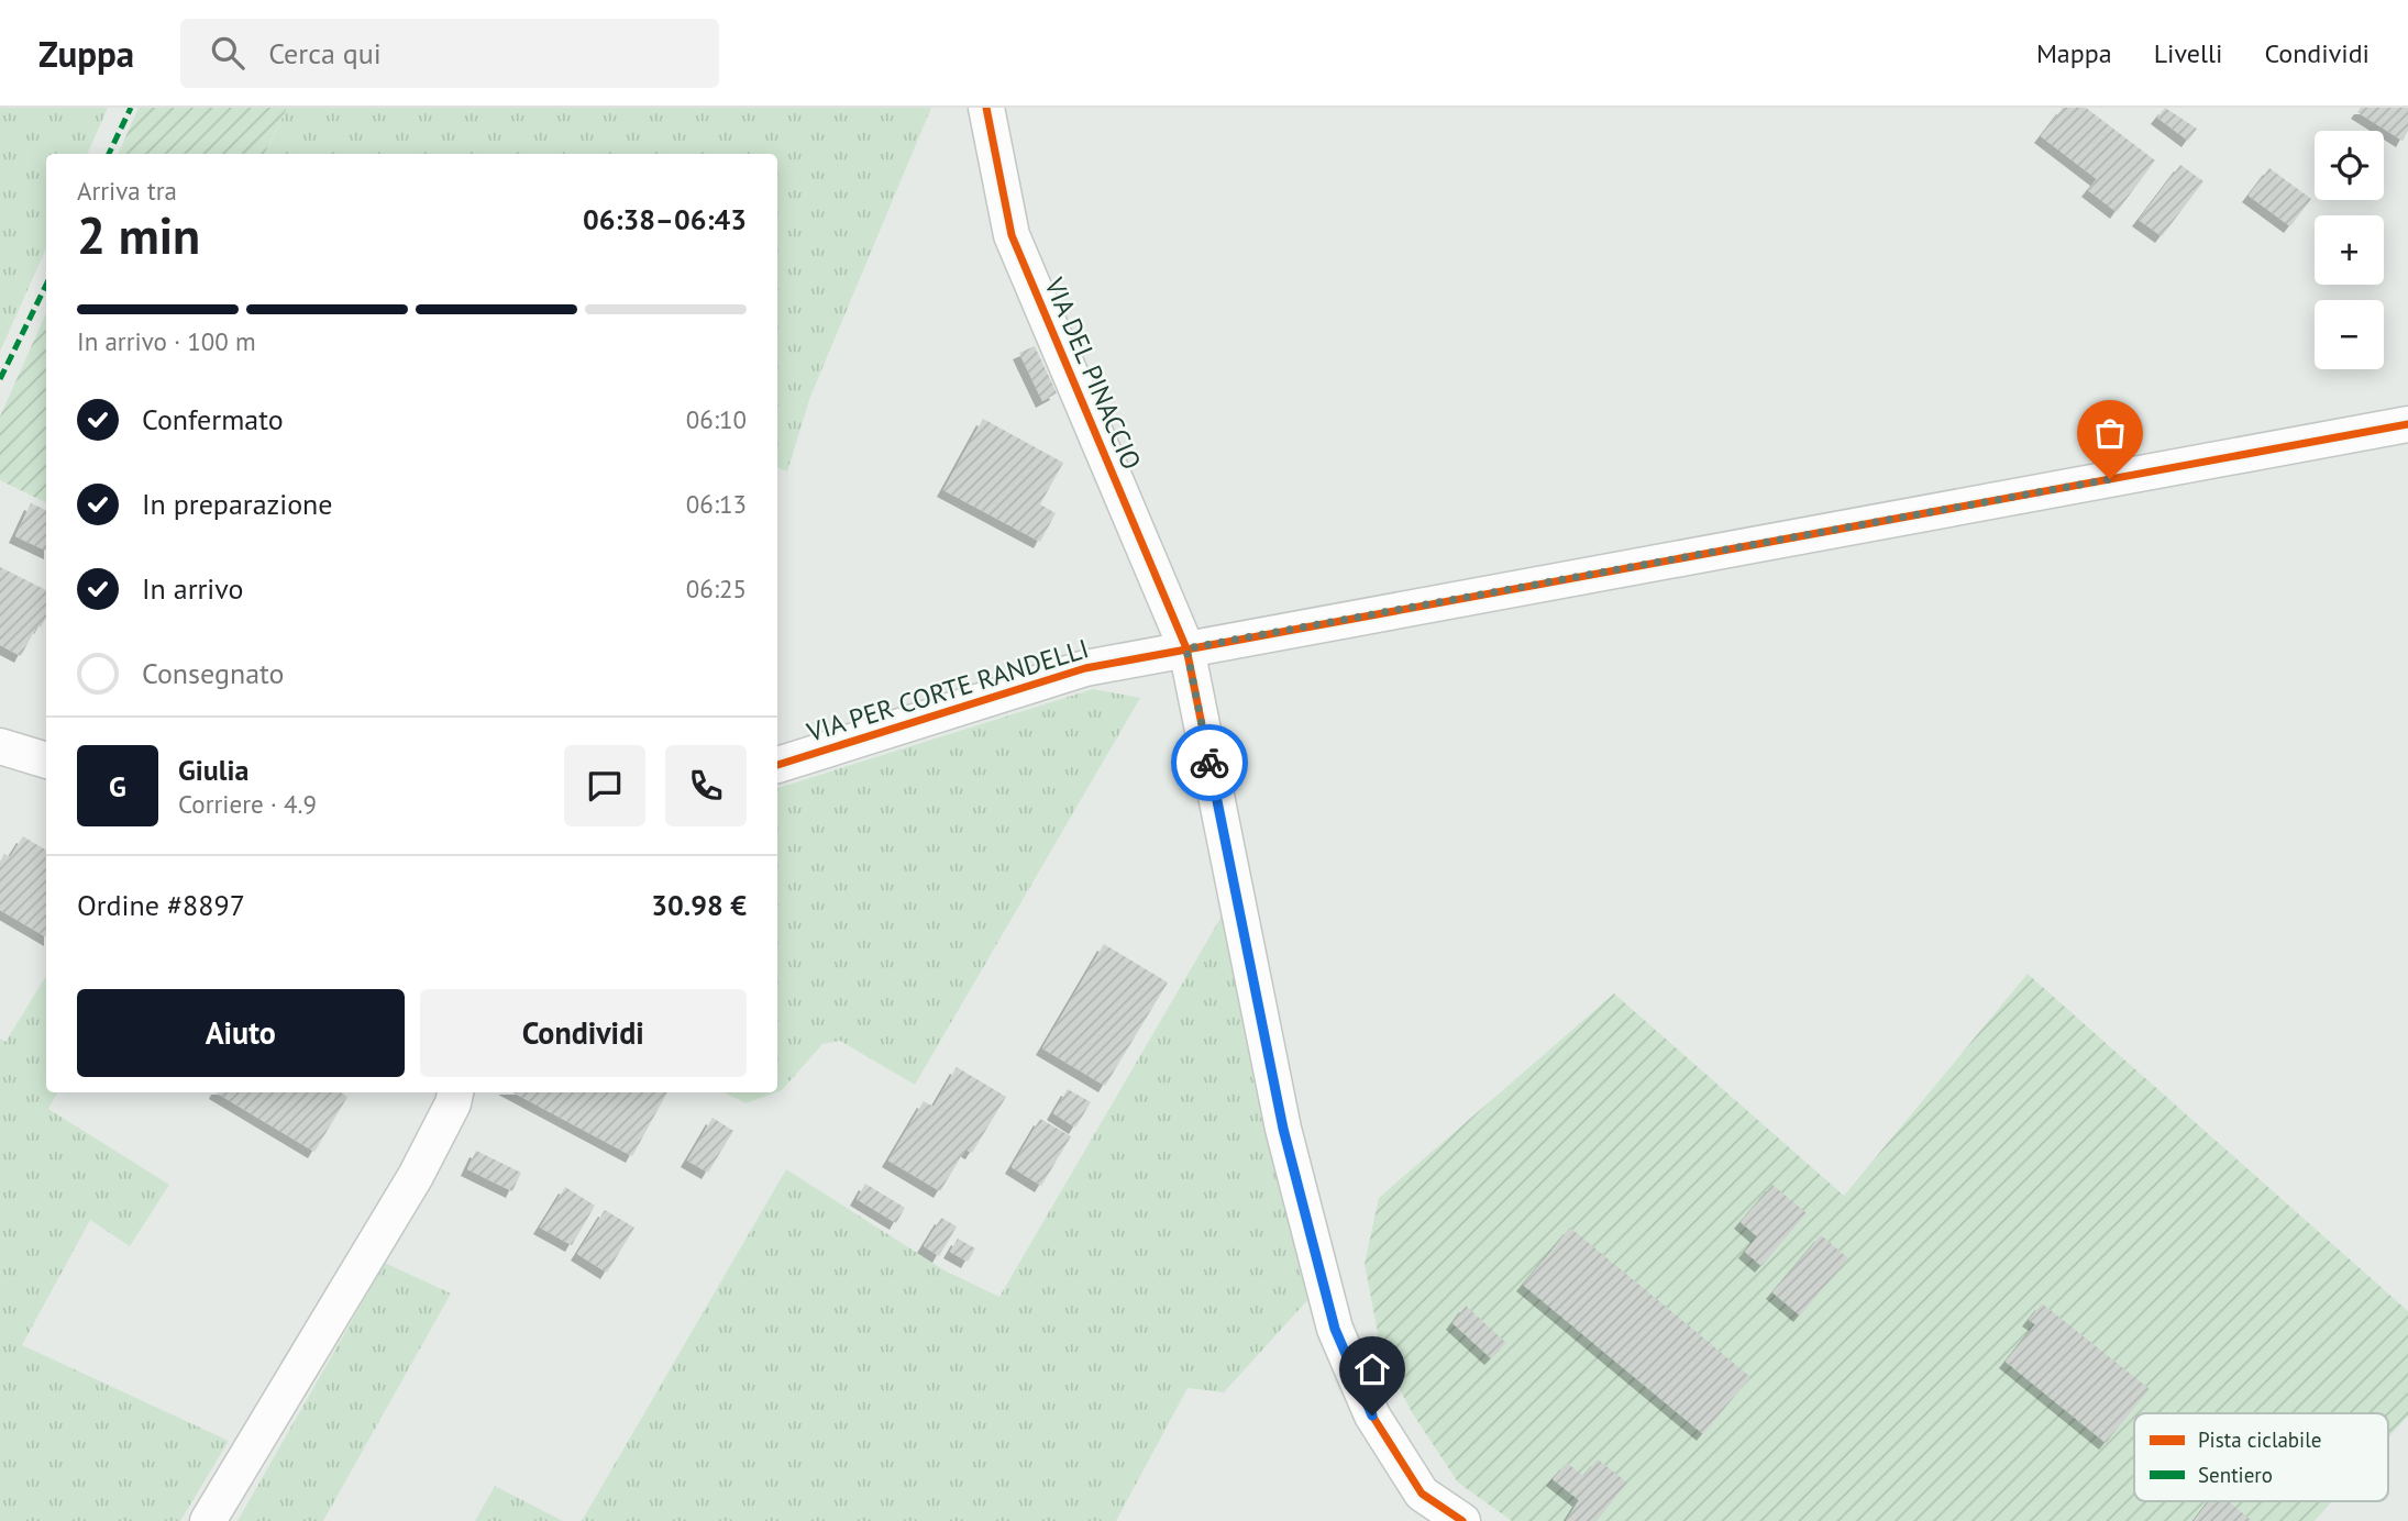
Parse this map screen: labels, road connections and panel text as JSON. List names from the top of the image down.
{
  "streets": {
    "street": ["VIA DEL PINACCIO", "VIA PER CORTE RANDELLI"]
  },
  "crossings": [
    ["VIA DEL PINACCIO", "VIA PER CORTE RANDELLI"]
  ],
  "legend": ["Pista ciclabile", "Sentiero"],
  "page": {
    "header": "Zuppa",
    "search": "Cerca qui",
    "nav": ["Mappa", "Livelli", "Condividi"],
    "map_buttons": ["+", "−"],
    "heading": ["2 min", "Arriva tra", "06:38–06:43"],
    "panel": [
      "Giulia",
      "Corriere · 4.9",
      "Ordine #8897",
      "30.98 €"
    ],
    "bar": "In arrivo · 100 m",
    "list": [
      ["Confermato", "06:10"],
      ["In preparazione", "06:13"],
      ["In arrivo", "06:25"],
      "Consegnato"
    ],
    "round": "G",
    "buttons": ["Aiuto", "Condividi"]
  }
}
